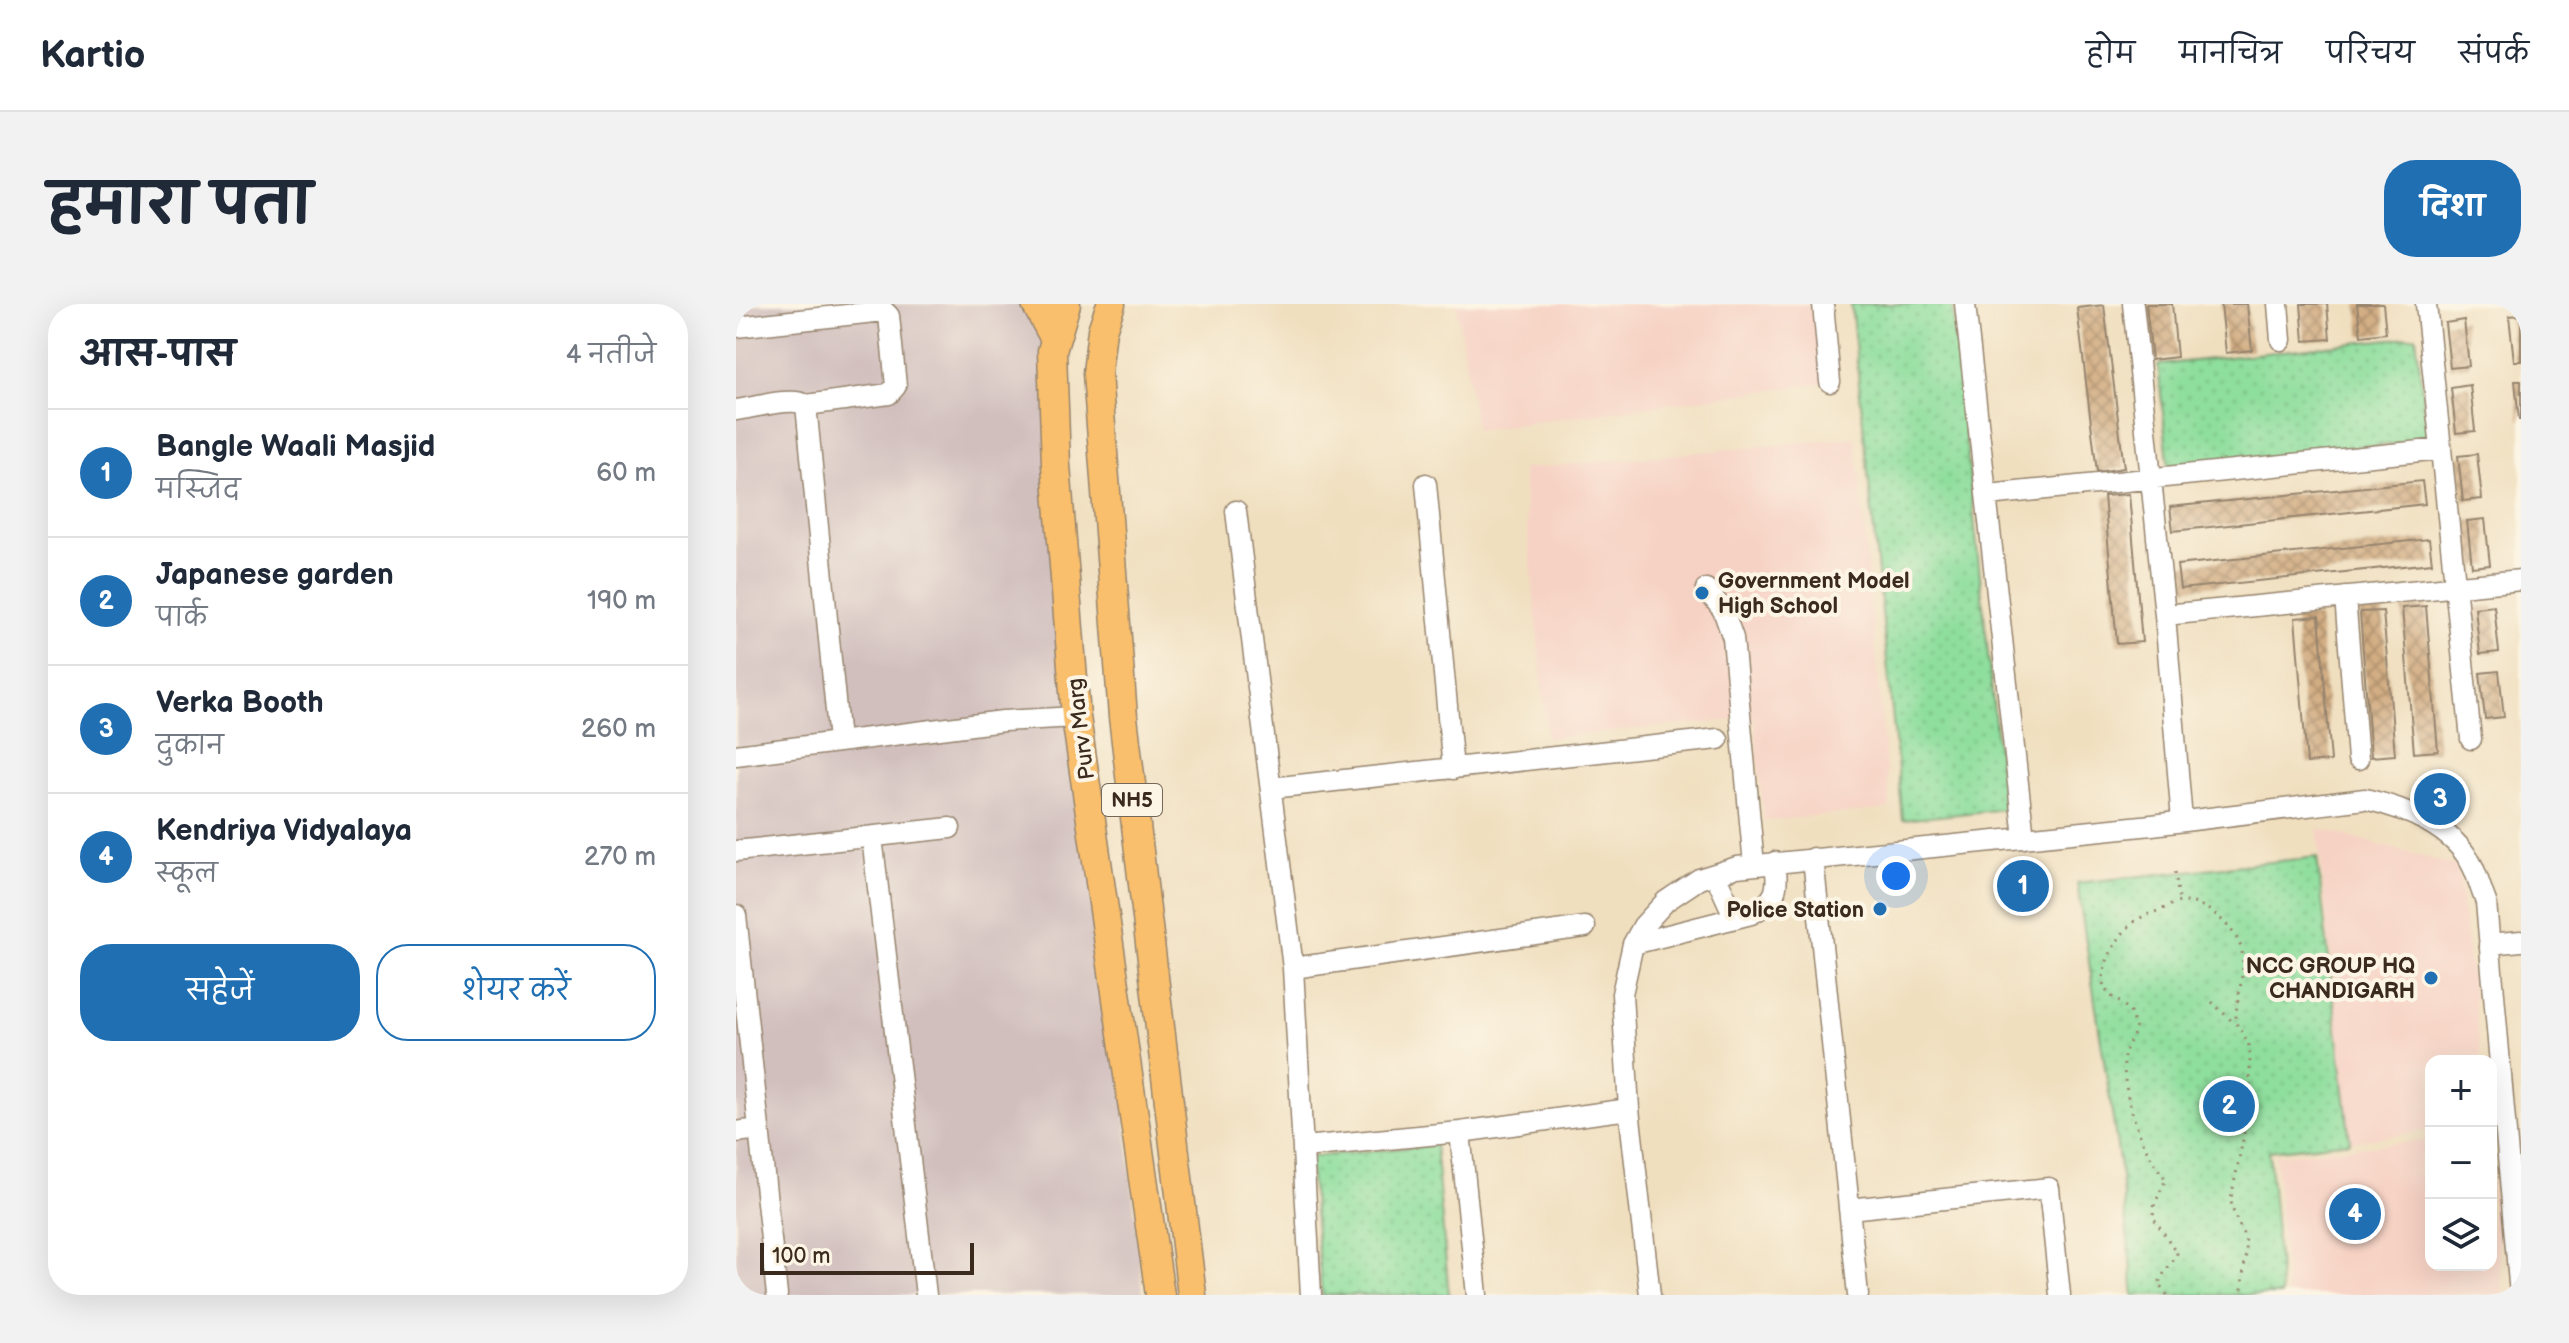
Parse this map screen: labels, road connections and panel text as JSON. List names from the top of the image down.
{
  "streets": {
    "highway": ["Purv Marg", "NH5"]
  },
  "places": ["Government Model High School", "Police Station", "NCC GROUP HQ CHANDIGARH"],
  "scale_bar": "100 m",
  "page": {
    "header": "Kartio",
    "nav": [
      "होम",
      "मानचित्र",
      "परिचय",
      "संपर्क"
    ],
    "title": "हमारा पता",
    "buttons": [
      "दिशा",
      ["सहेजें", "शेयर करें"]
    ],
    "heading": ["आस-पास", "4 नतीजे"],
    "list": [
      {
        "mark": "1",
        "name": "Bangle Waali Masjid",
        "note": "मस्जिद",
        "value": "60 m"
      },
      {
        "mark": "2",
        "name": "Japanese garden",
        "note": "पार्क",
        "value": "190 m"
      },
      {
        "mark": "3",
        "name": "Verka Booth",
        "note": "दुकान",
        "value": "260 m"
      },
      {
        "mark": "4",
        "name": "Kendriya Vidyalaya",
        "note": "स्कूल",
        "value": "270 m"
      }
    ],
    "pins": [
      "3",
      "1",
      "2",
      "4"
    ],
    "map_buttons": ["+", "−"],
    "scale": "100 m"
  }
}
